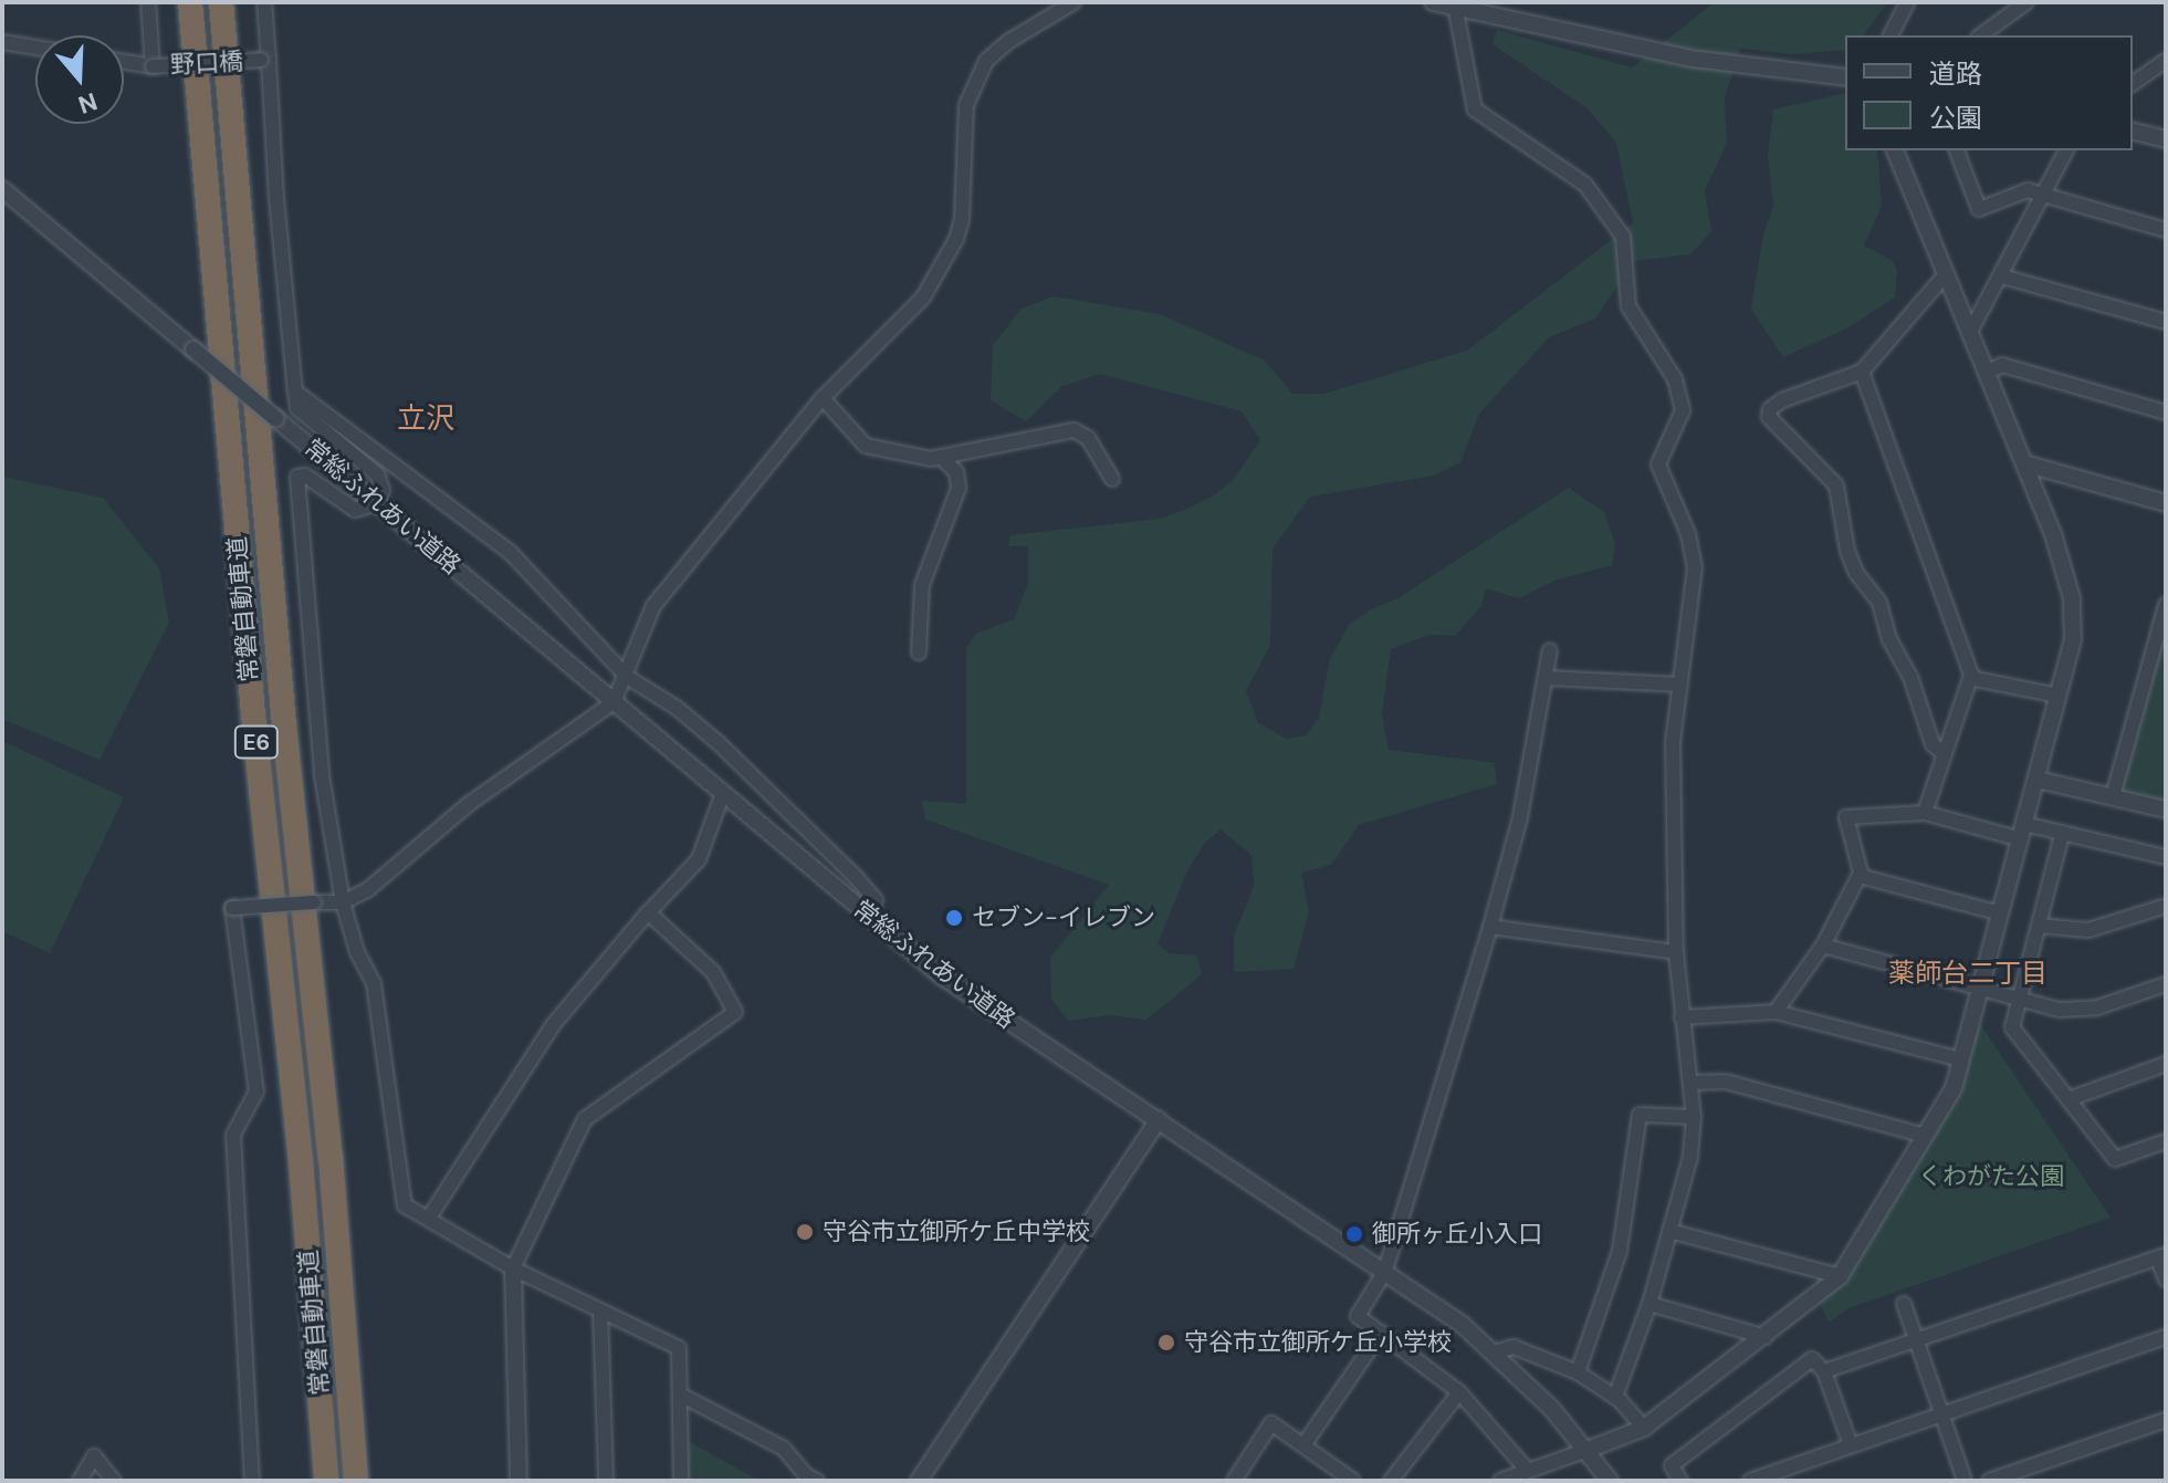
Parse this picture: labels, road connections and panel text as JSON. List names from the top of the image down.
{
  "streets": {
    "highway": ["常磐自動車道", "E6"],
    "street": ["野口橋", "常総ふれあい道路"]
  },
  "districts": ["立沢", "薬師台二丁目"],
  "parks": ["くわがた公園"],
  "places": [
    "セブン-イレブン",
    "守谷市立御所ケ丘中学校",
    "御所ヶ丘小入口",
    "守谷市立御所ケ丘小学校"
  ],
  "legend": ["道路", "公園"],
  "north": "bottom"
}
